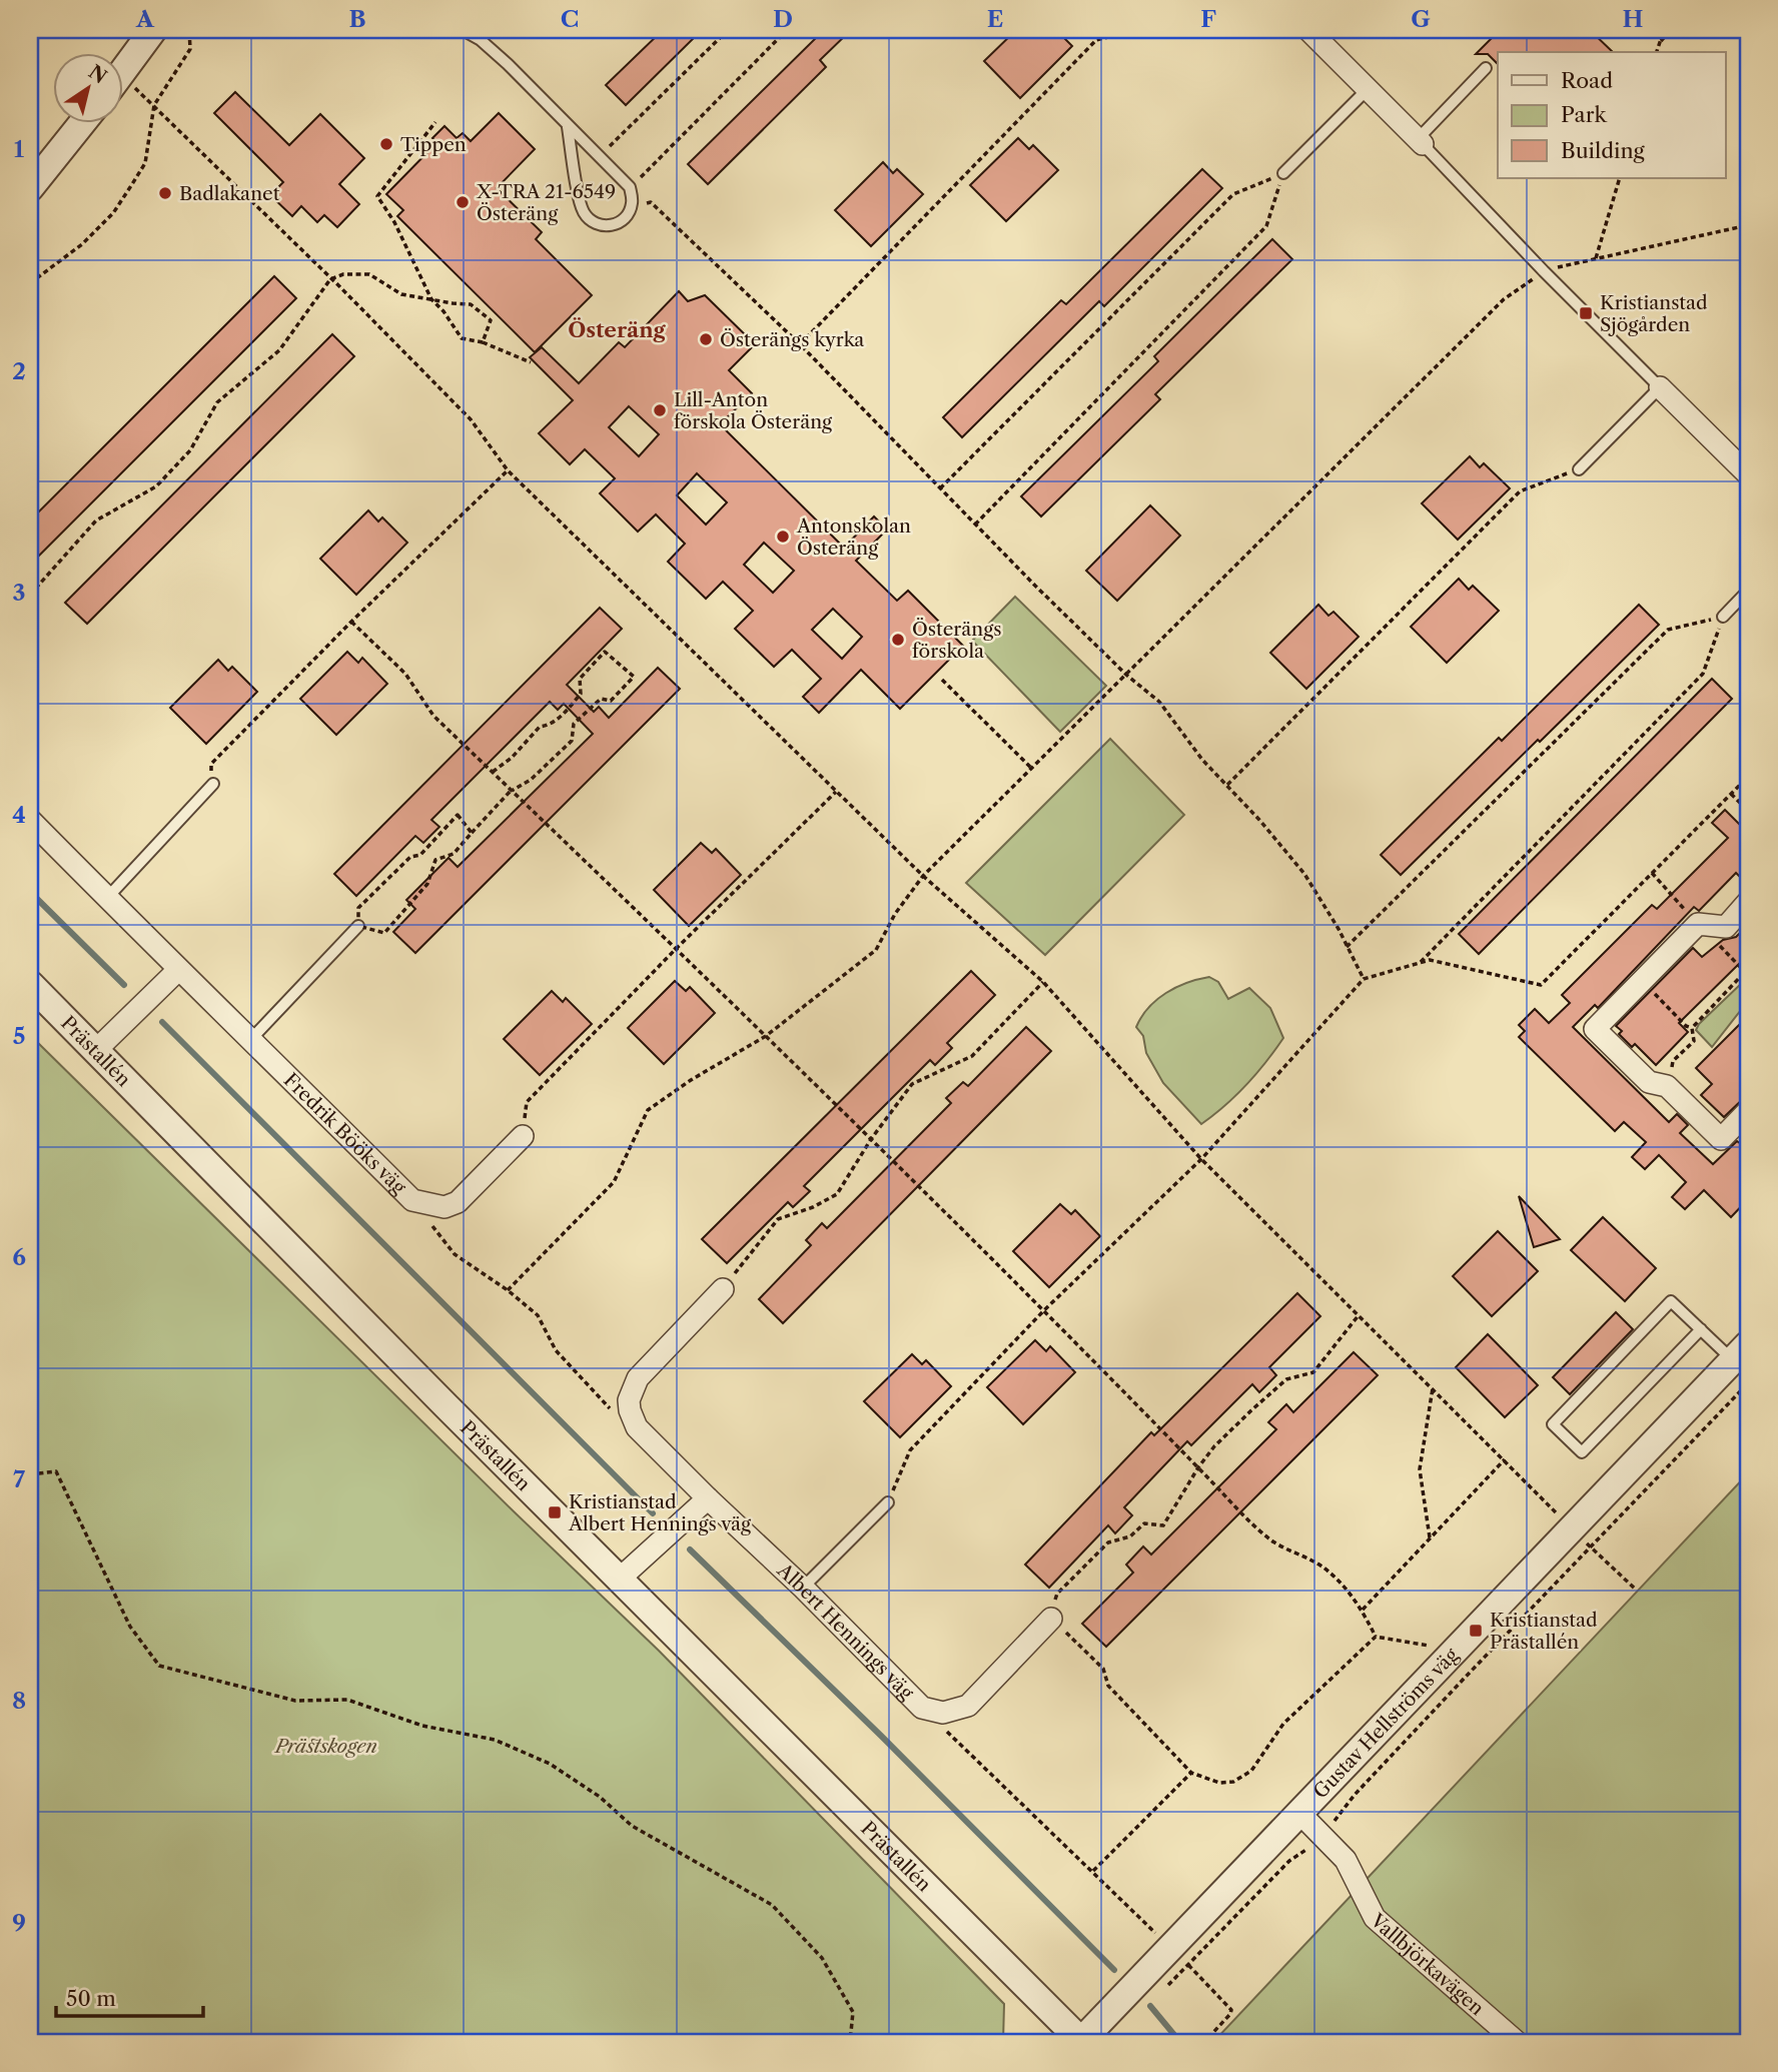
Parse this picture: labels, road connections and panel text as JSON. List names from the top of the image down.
{
  "streets": {
    "street": [
      "Prästallén",
      "Fredrik Bööks väg",
      "Albert Hennings väg",
      "Gustav Hellströms väg",
      "Vallbjörkavägen"
    ]
  },
  "crossings": [
    ["Prästallén", "Gustav Hellströms väg"],
    ["Gustav Hellströms väg", "Vallbjörkavägen"]
  ],
  "districts": ["Österäng"],
  "parks": ["Prästskogen"],
  "places": {
    "other": [
      "Tippen",
      "Badlakanet",
      "X-TRA 21-6549 Österäng",
      "Österängs kyrka",
      "Lill-Anton förskola Österäng",
      "Antonskolan Österäng",
      "Österängs förskola"
    ],
    "transit": ["Kristianstad Sjögården", "Kristianstad Albert Hennings väg", "Kristianstad Prästallén"]
  },
  "legend": ["Road", "Park", "Building"],
  "scale_bar": "50 m",
  "north": "top right",
  "grid": {
    "columns": [
      "A",
      "B",
      "C",
      "D",
      "E",
      "F",
      "G",
      "H"
    ],
    "rows": [
      "1",
      "2",
      "3",
      "4",
      "5",
      "6",
      "7",
      "8",
      "9"
    ]
  }
}
